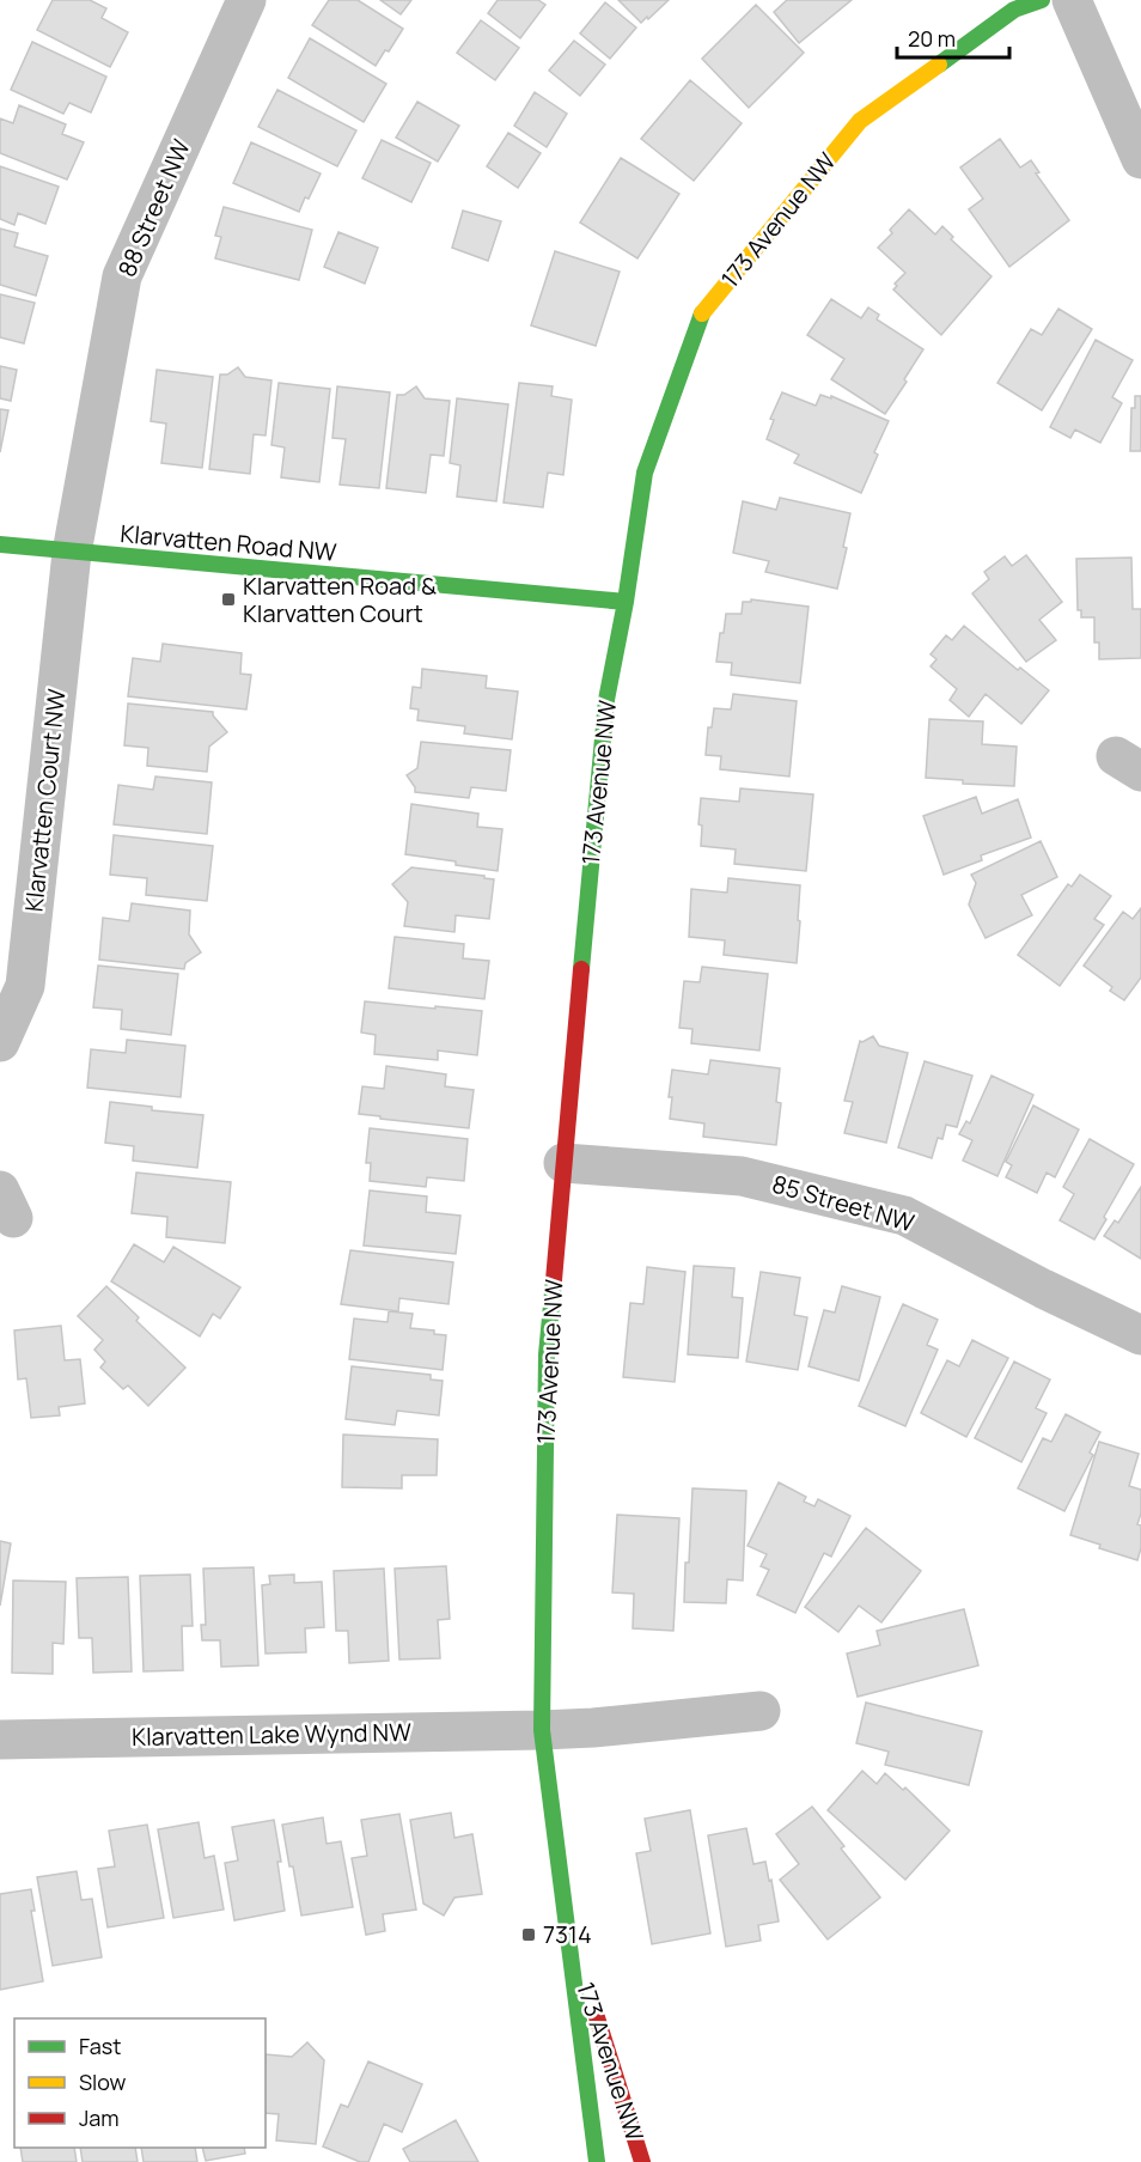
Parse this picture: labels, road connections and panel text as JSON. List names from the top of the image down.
{
  "streets": {
    "street": [
      "88 Street NW",
      "173 Avenue NW",
      "Klarvatten Road NW",
      "Klarvatten Court NW",
      "85 Street NW",
      "Klarvatten Lake Wynd NW"
    ]
  },
  "crossings": [
    ["88 Street NW", "Klarvatten Road NW"],
    ["88 Street NW", "Klarvatten Court NW"],
    ["173 Avenue NW", "Klarvatten Road NW"],
    ["173 Avenue NW", "85 Street NW"],
    ["173 Avenue NW", "Klarvatten Lake Wynd NW"],
    ["Klarvatten Road NW", "Klarvatten Court NW"]
  ],
  "places": {
    "transit": ["Klarvatten Road & Klarvatten Court", "7314"]
  },
  "legend": ["Fast", "Slow", "Jam"],
  "scale_bar": "20 m"
}
